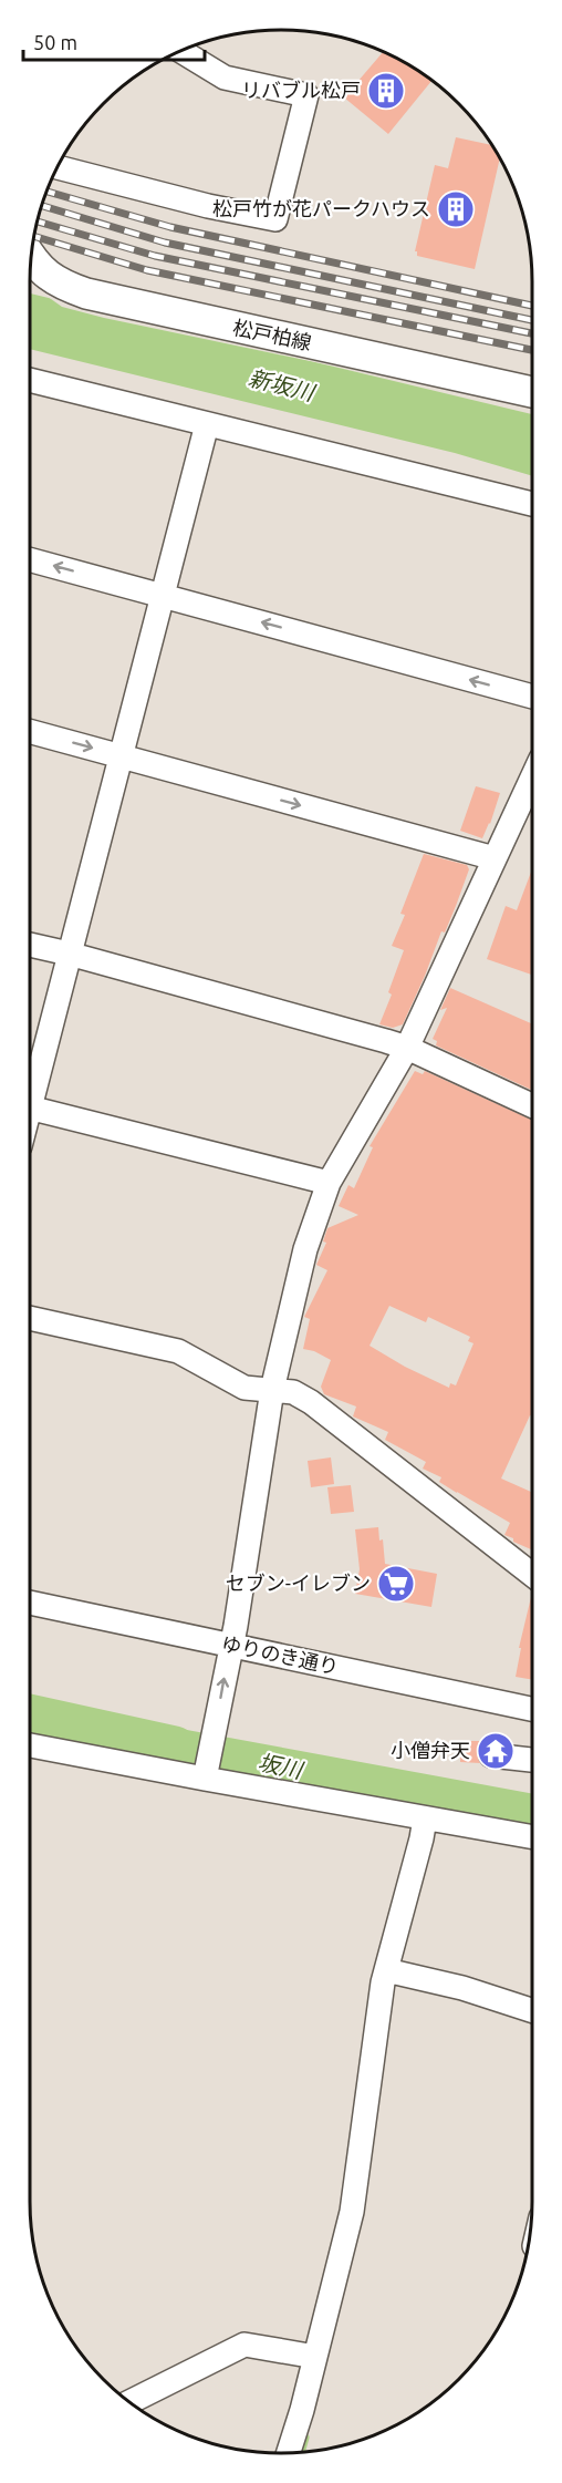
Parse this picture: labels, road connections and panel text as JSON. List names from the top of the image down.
{
  "streets": {
    "main road": ["松戸柏線"],
    "street": ["ゆりのき通り"]
  },
  "water": ["新坂川", "坂川"],
  "places": {
    "building": ["リバブル松戸", "松戸竹が花パークハウス"],
    "supermarket": ["セブン-イレブン"],
    "temple": ["小僧弁天"]
  },
  "scale_bar": "50 m"
}
